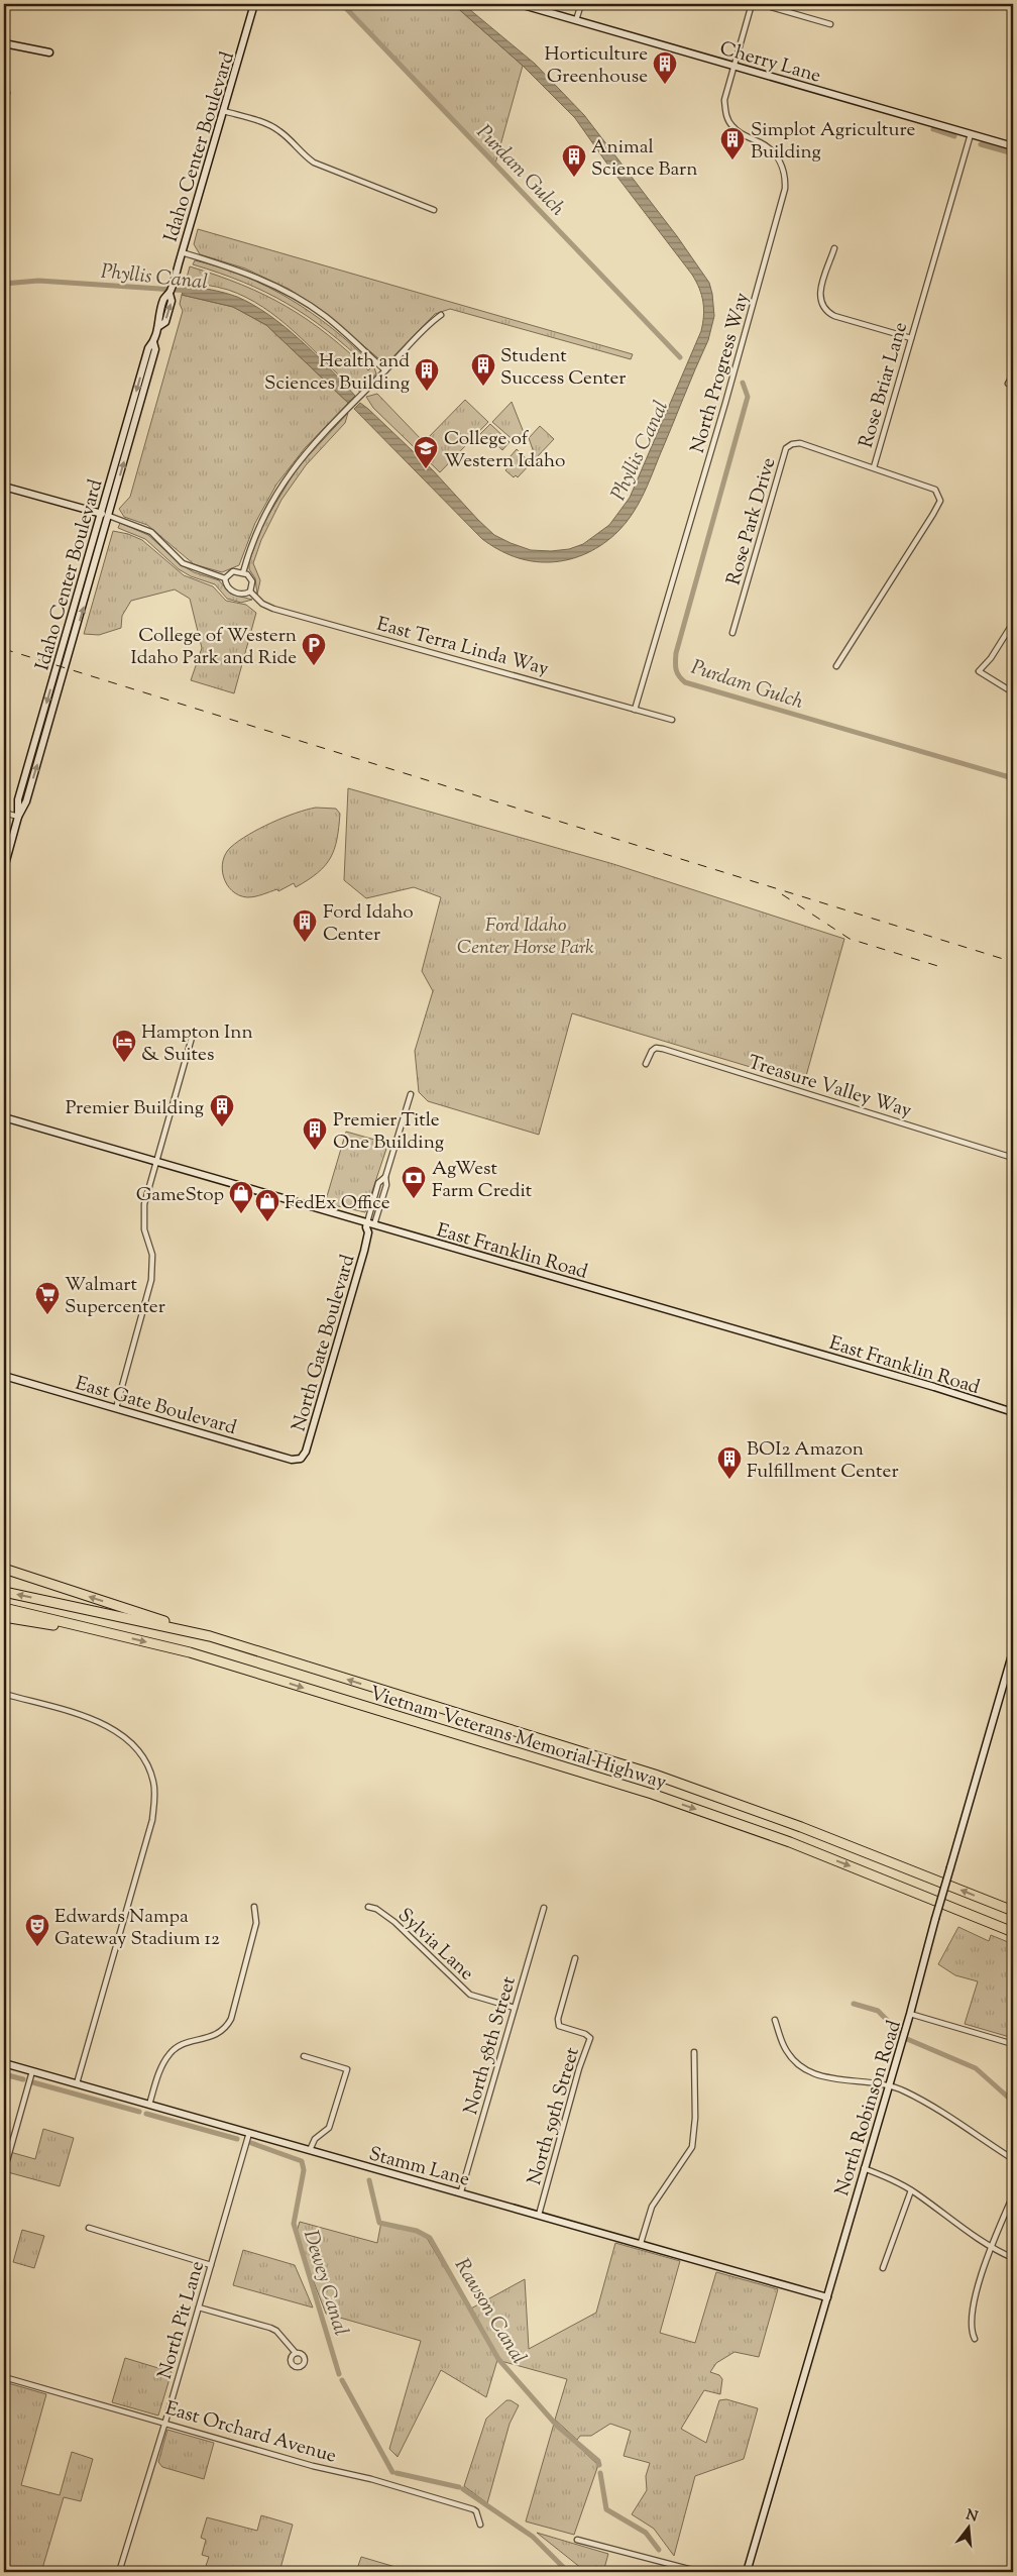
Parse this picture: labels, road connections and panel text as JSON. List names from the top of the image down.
{
  "streets": {
    "highway": ["Vietnam Veterans Memorial Highway"],
    "main road": [
      "Cherry Lane",
      "Idaho Center Boulevard",
      "East Franklin Road",
      "North Gate Boulevard",
      "East Gate Boulevard",
      "North Robinson Road",
      "Stamm Lane"
    ],
    "street": [
      "North Progress Way",
      "Rose Briar Lane",
      "Rose Park Drive",
      "East Terra Linda Way",
      "Treasure Valley Way",
      "Sylvia Lane",
      "North 58th Street",
      "North 59th Street",
      "North Pit Lane",
      "East Orchard Avenue"
    ]
  },
  "crossings": [
    ["Cherry Lane", "North Progress Way"],
    ["Cherry Lane", "Rose Briar Lane"],
    ["North Progress Way", "East Terra Linda Way"],
    ["Rose Briar Lane", "Rose Park Drive"],
    ["East Franklin Road", "North Gate Boulevard"],
    ["North Gate Boulevard", "East Gate Boulevard"],
    ["Sylvia Lane", "North 58th Street"],
    ["North 58th Street", "Stamm Lane"],
    ["North Robinson Road", "Stamm Lane"],
    ["North 59th Street", "Stamm Lane"],
    ["Stamm Lane", "North Pit Lane"],
    ["North Pit Lane", "East Orchard Avenue"]
  ],
  "water": [
    "Purdam Gulch",
    "Phyllis Canal",
    "Dewey Canal",
    "Rawson Canal"
  ],
  "parks": ["Ford Idaho Center Horse Park"],
  "places": {
    "building": [
      "Horticulture Greenhouse",
      "Simplot Agriculture Building",
      "Animal Science Barn",
      "Student Success Center",
      "Health and Sciences Building",
      "Ford Idaho Center",
      "Premier Building",
      "Premier Title One Building",
      "BOI2 Amazon Fulfillment Center"
    ],
    "school or university": ["College of Western Idaho"],
    "parking": ["College of Western Idaho Park and Ride"],
    "hotel": ["Hampton Inn & Suites"],
    "bank": ["AgWest Farm Credit"],
    "shop": ["GameStop", "FedEx Office"],
    "supermarket": ["Walmart Supercenter"],
    "theatre": ["Edwards Nampa Gateway Stadium 12"]
  },
  "north": "top"
}
